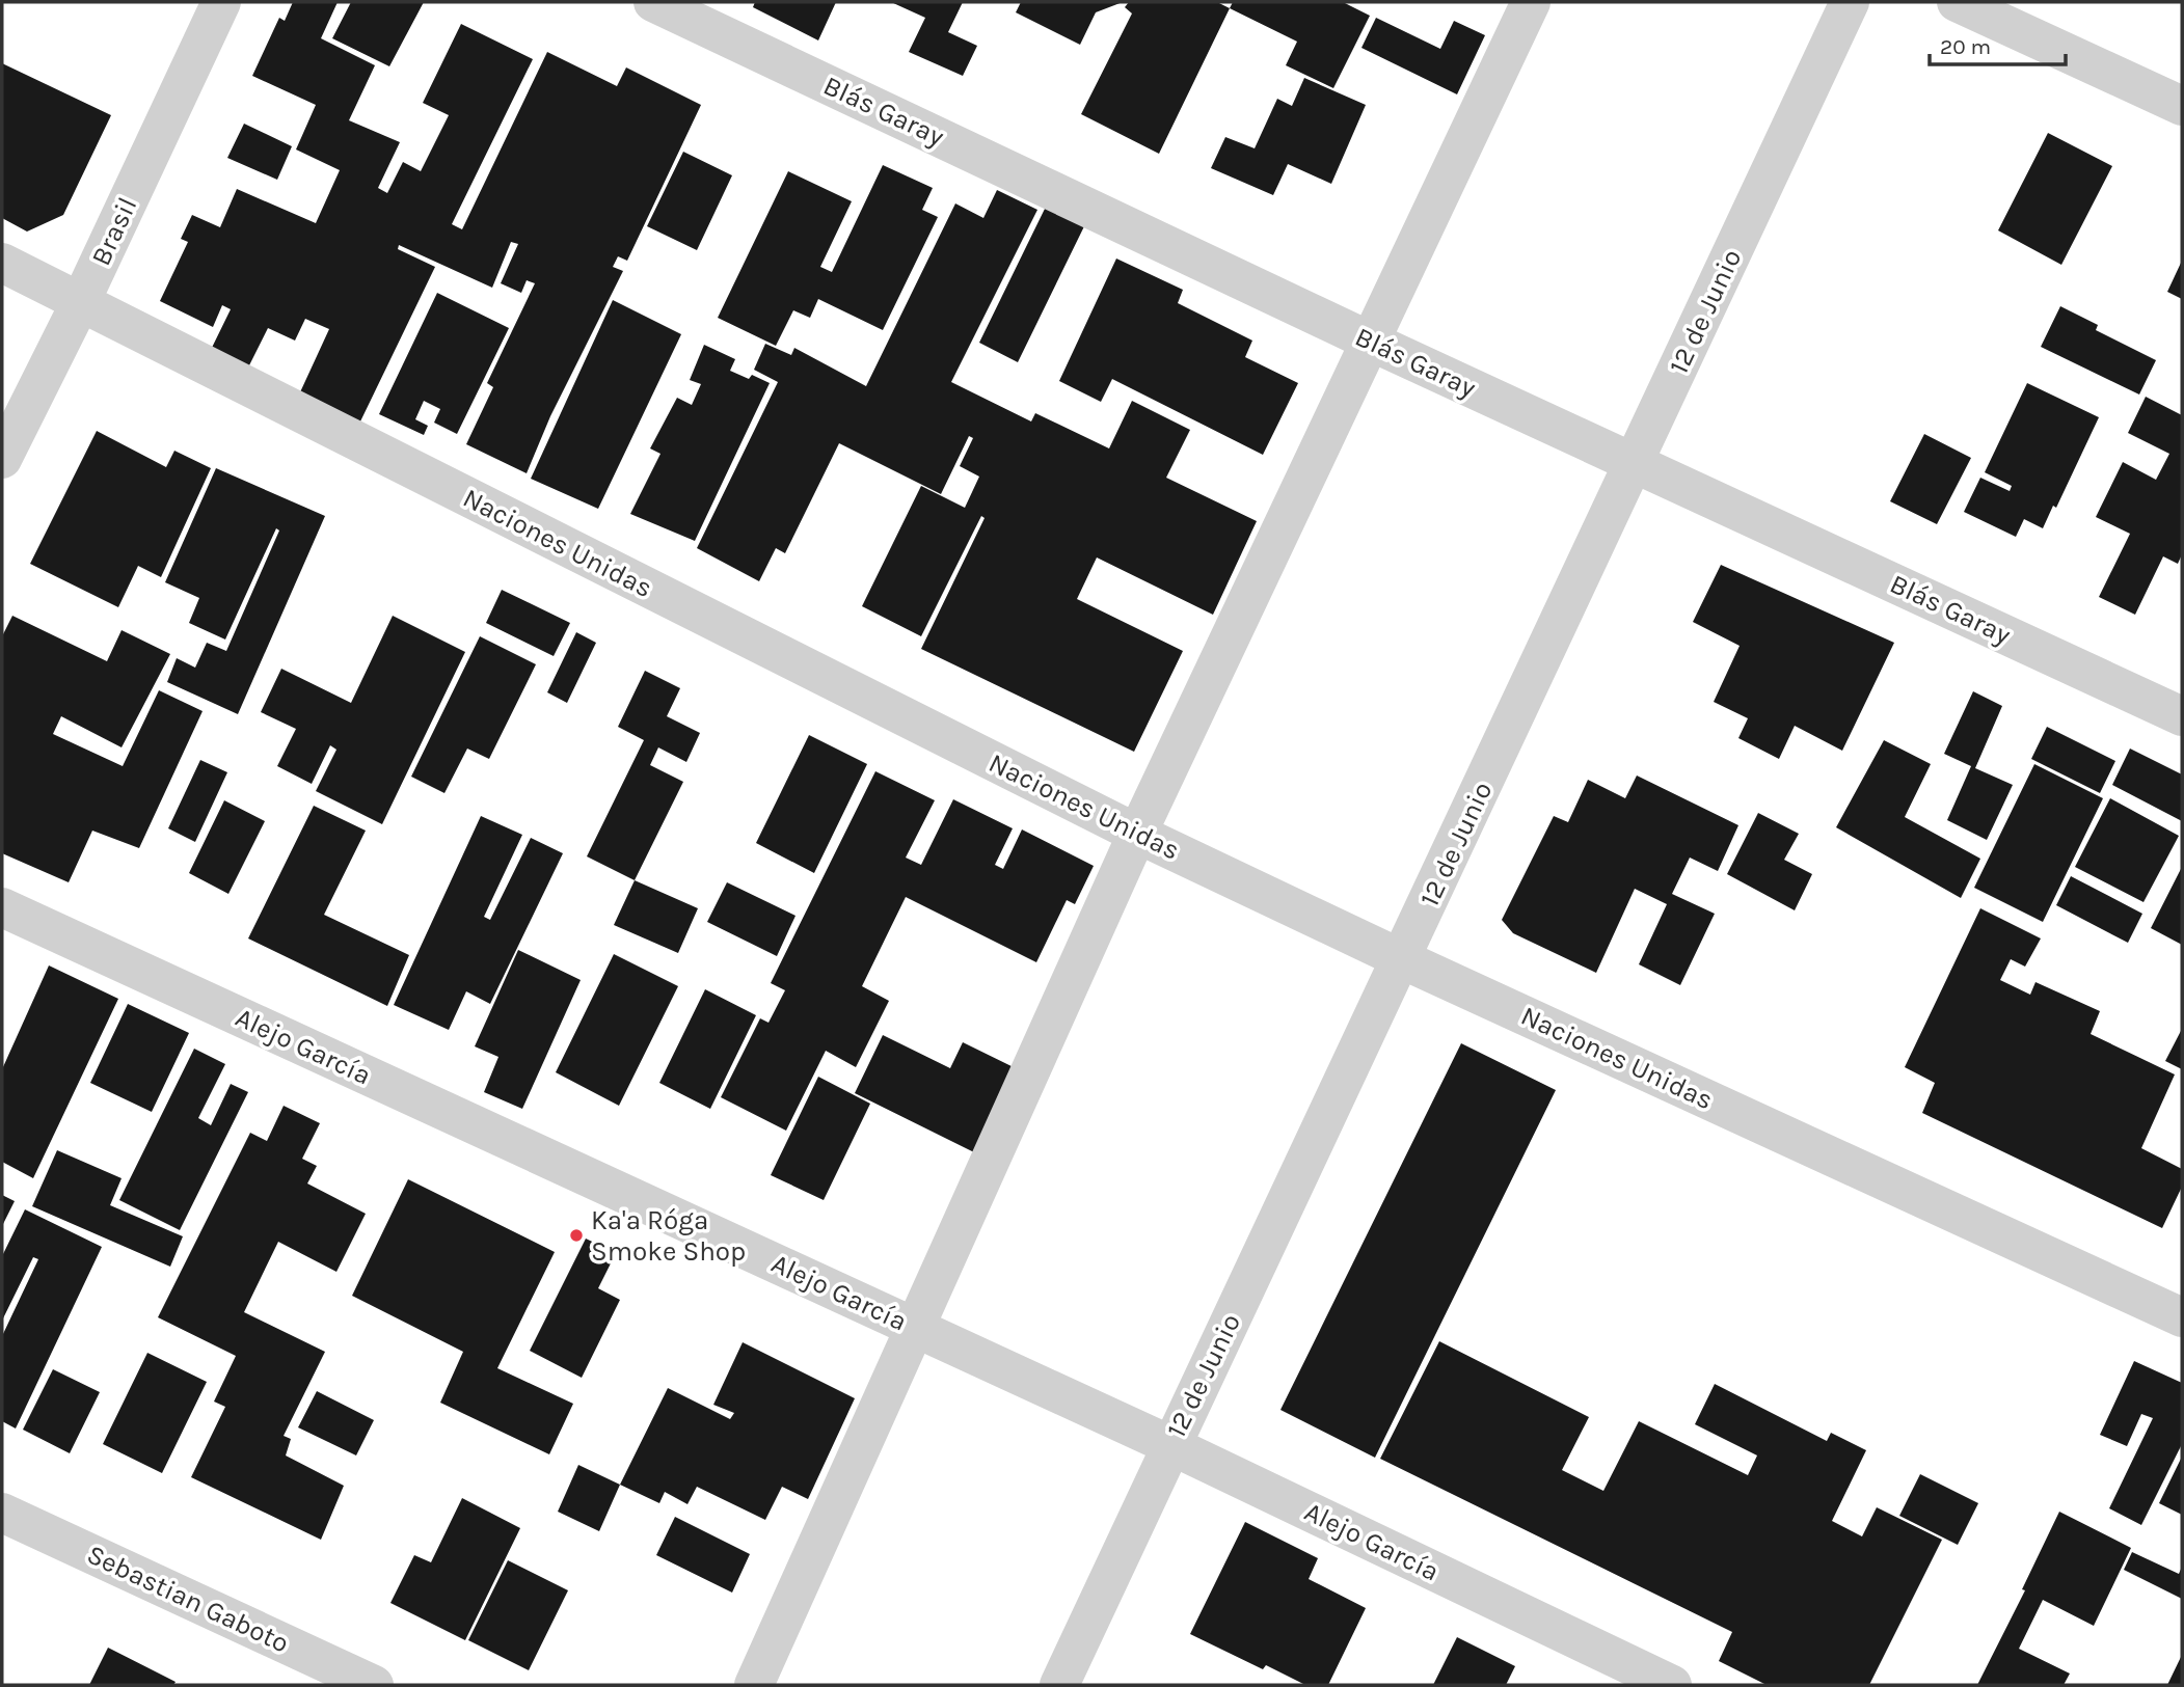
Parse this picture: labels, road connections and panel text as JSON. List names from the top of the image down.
{
  "streets": {
    "street": [
      "Blás Garay",
      "Brasil",
      "12 de Junio",
      "Naciones Unidas",
      "Alejo García",
      "Sebastian Gaboto"
    ]
  },
  "crossings": [
    ["Blás Garay", "12 de Junio"],
    ["Brasil", "Naciones Unidas"],
    ["12 de Junio", "Naciones Unidas"],
    ["12 de Junio", "Alejo García"]
  ],
  "places": ["Ka'a Róga Smoke Shop"],
  "scale_bar": "20 m"
}
